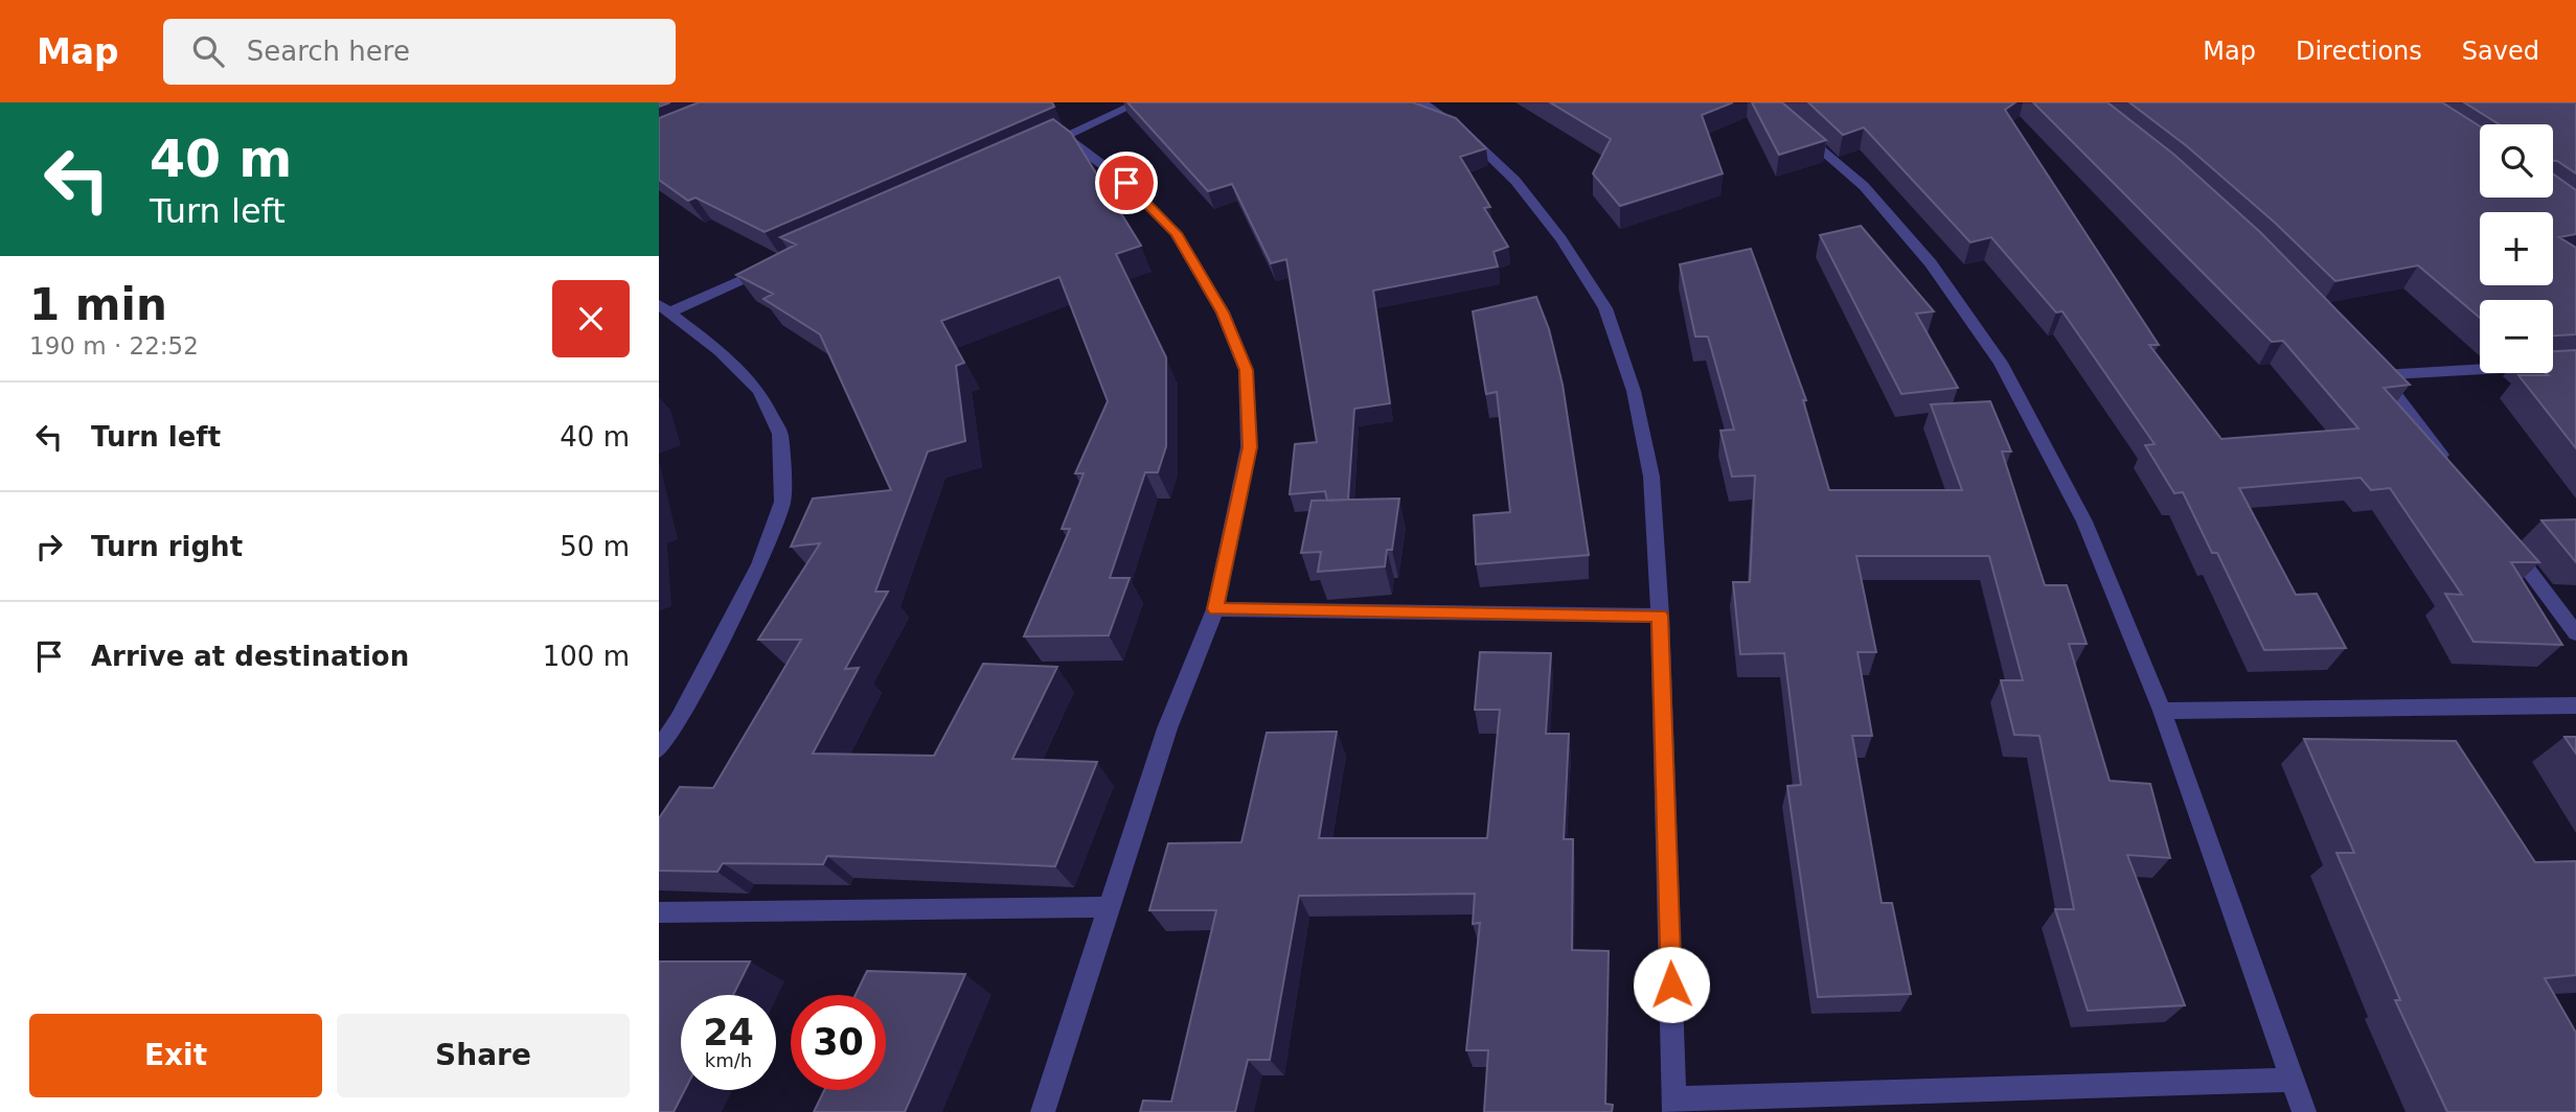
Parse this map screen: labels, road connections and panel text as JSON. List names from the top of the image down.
{
  "page": {
    "header": "Map",
    "search": "Search here",
    "nav": ["Map", "Directions", "Saved"],
    "turn": ["40 m", "Turn left"],
    "map_buttons": ["+", "−"],
    "heading": ["1 min", "190 m · 22:52"],
    "list": [
      {
        "name": "Turn left",
        "value": "40 m"
      },
      {
        "name": "Turn right",
        "value": "50 m"
      },
      {
        "name": "Arrive at destination",
        "value": "100 m"
      }
    ],
    "speed": "24 km/h",
    "limit": "30",
    "buttons": ["Exit", "Share"]
  }
}
